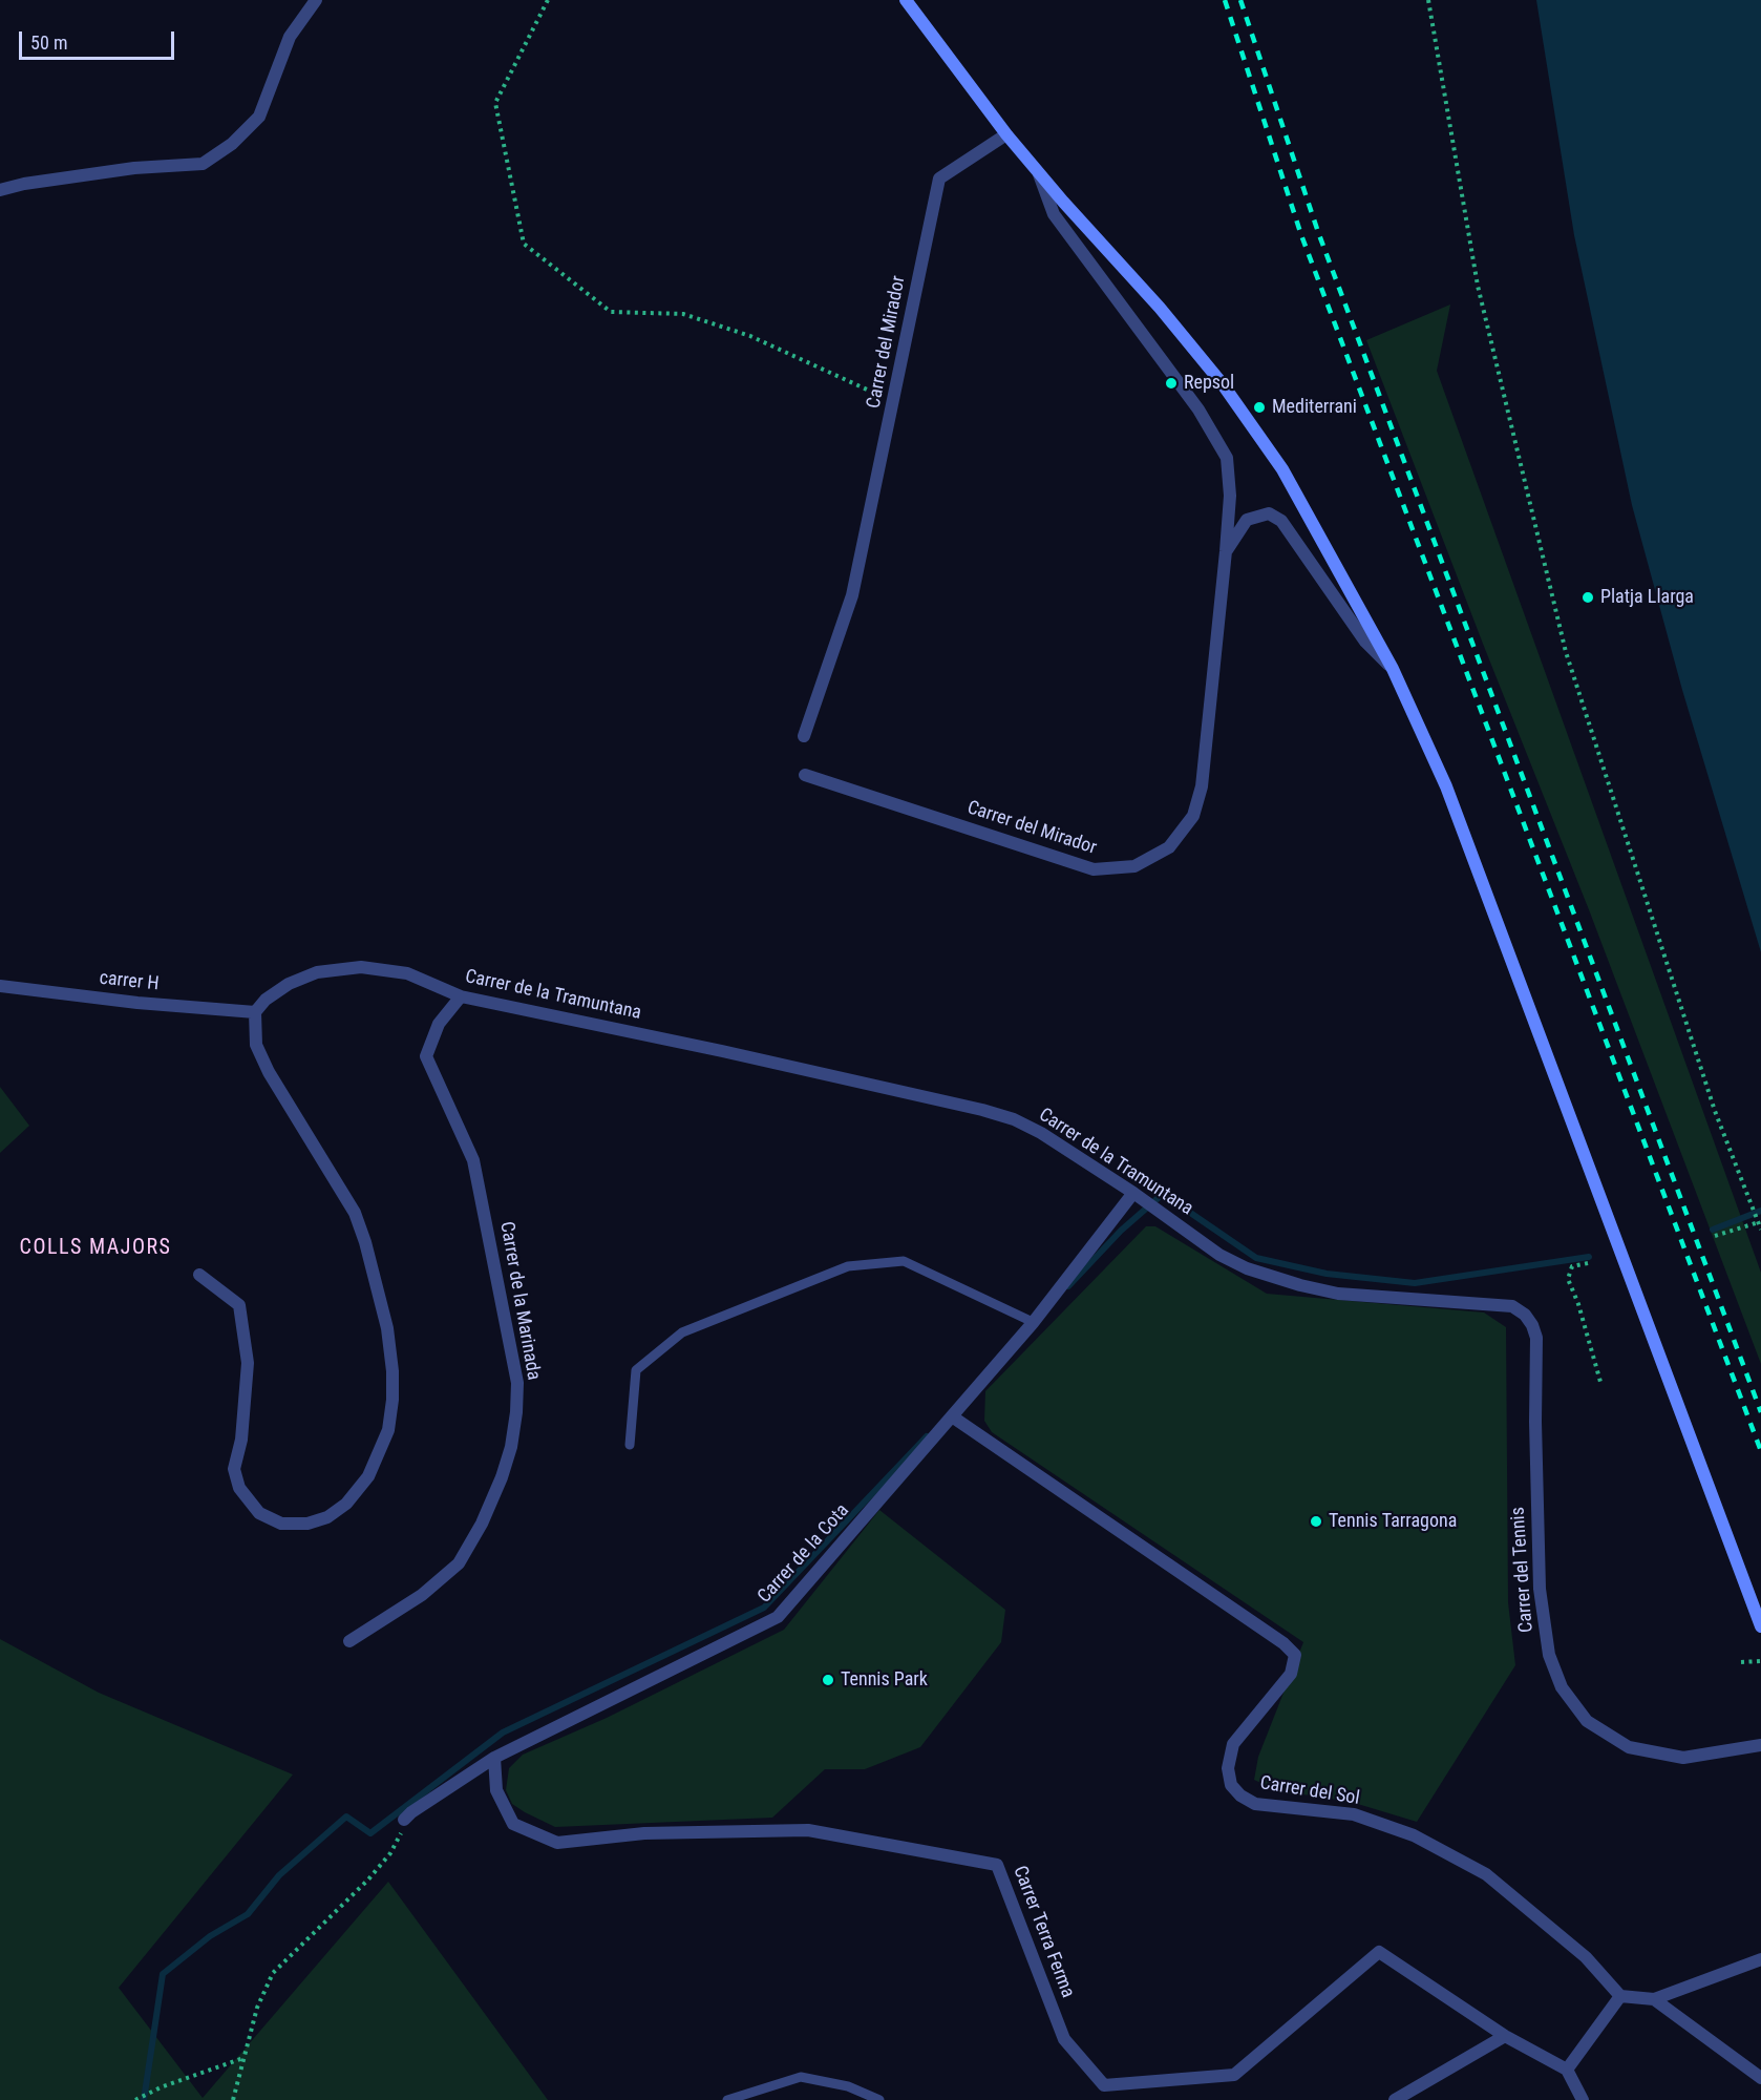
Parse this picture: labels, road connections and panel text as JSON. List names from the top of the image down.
{
  "streets": {
    "street": [
      "Carrer del Mirador",
      "carrer H",
      "Carrer de la Tramuntana",
      "Carrer de la Marinada",
      "Carrer de la Cota",
      "Carrer del Tennis",
      "Carrer del Sol",
      "Carrer Terra Ferma"
    ]
  },
  "crossings": [
    ["carrer H", "Carrer de la Tramuntana"],
    ["Carrer de la Tramuntana", "Carrer de la Marinada"],
    ["Carrer de la Tramuntana", "Carrer de la Cota"],
    ["Carrer de la Tramuntana", "Carrer del Tennis"],
    ["Carrer de la Cota", "Carrer del Sol"],
    ["Carrer de la Cota", "Carrer Terra Ferma"]
  ],
  "districts": ["COLLS MAJORS"],
  "places": [
    "Repsol",
    "Mediterrani",
    "Platja Llarga",
    "Tennis Tarragona",
    "Tennis Park"
  ],
  "scale_bar": "50 m"
}
